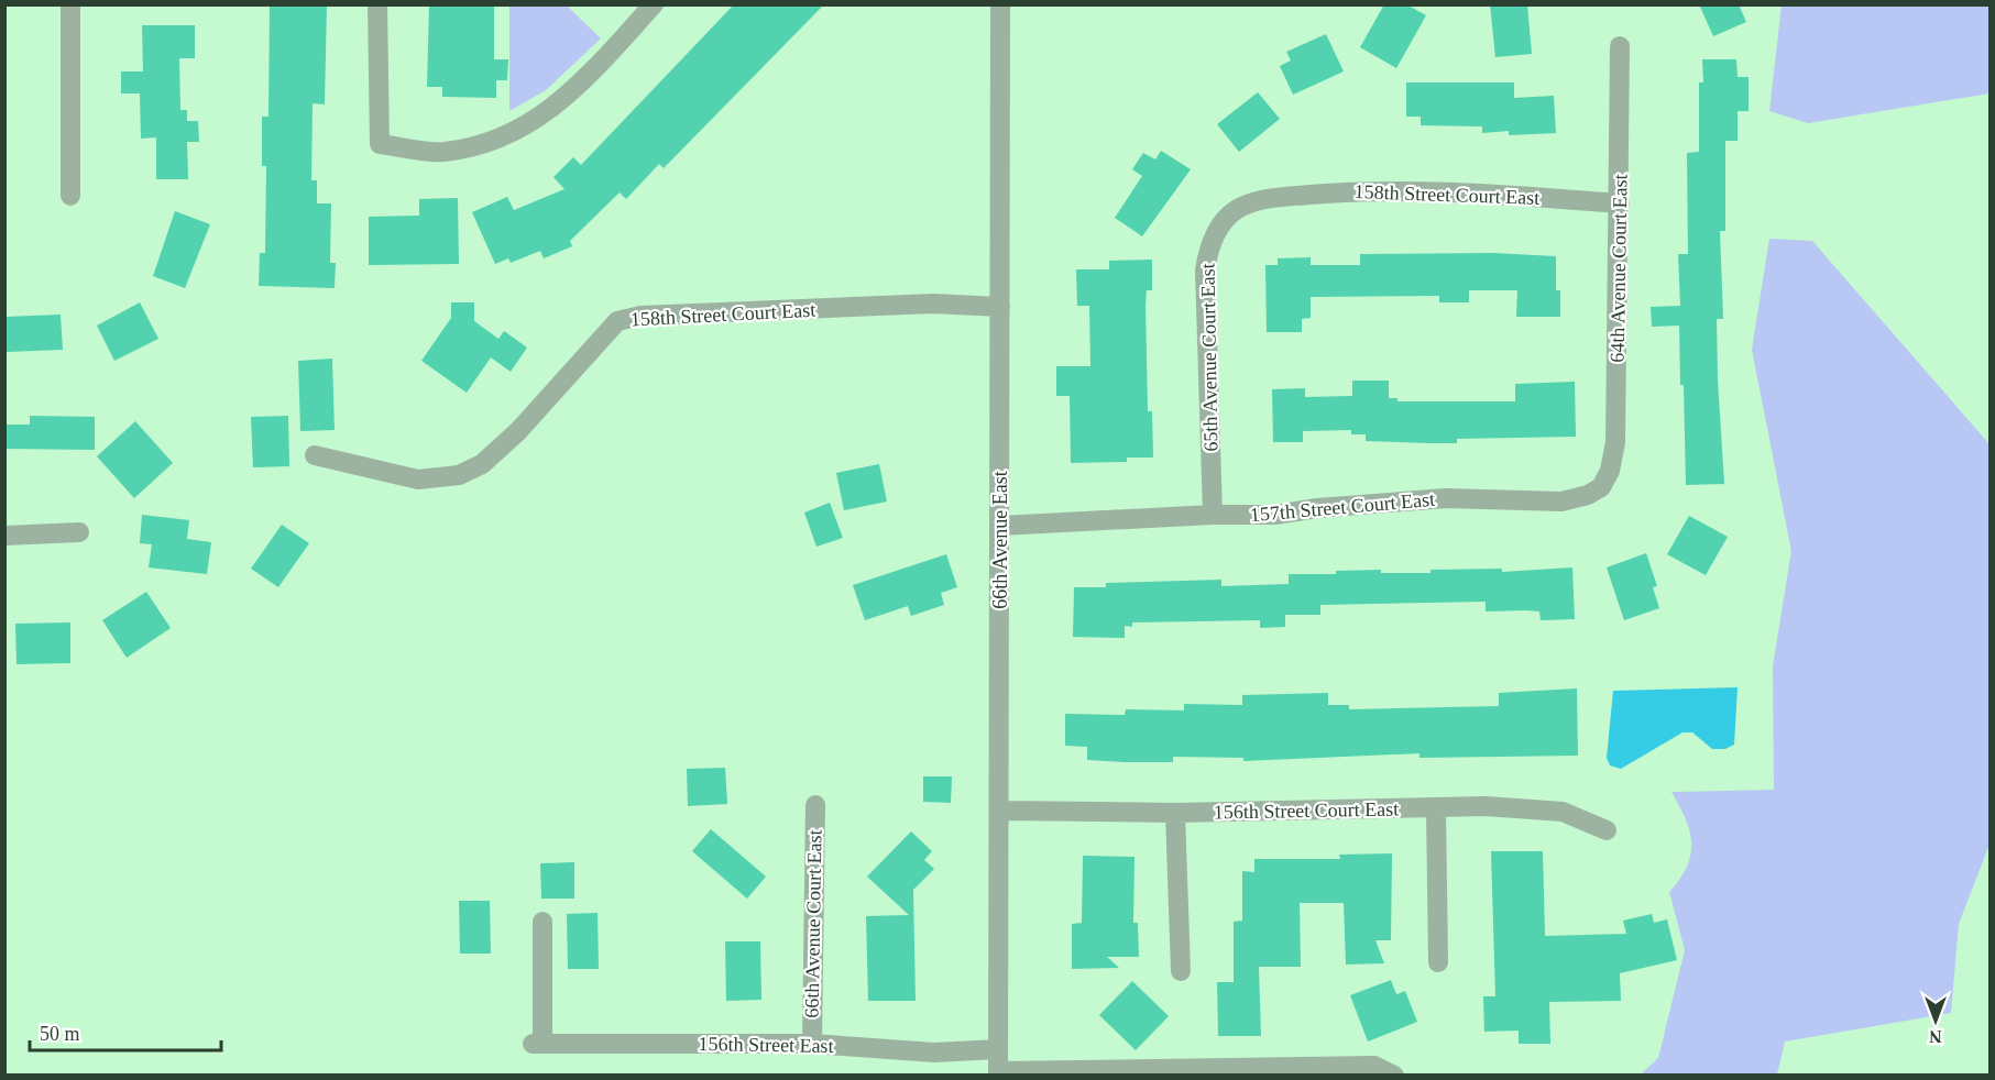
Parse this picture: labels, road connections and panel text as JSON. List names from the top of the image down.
{
  "streets": {
    "street": [
      "158th Street Court East",
      "64th Avenue Court East",
      "65th Avenue Court East",
      "157th Street Court East",
      "66th Avenue East",
      "156th Street Court East",
      "66th Avenue Court East",
      "156th Street East"
    ]
  },
  "crossings": [
    ["158th Street Court East", "64th Avenue Court East"],
    ["158th Street Court East", "65th Avenue Court East"],
    ["158th Street Court East", "66th Avenue East"],
    ["64th Avenue Court East", "157th Street Court East"],
    ["65th Avenue Court East", "157th Street Court East"],
    ["157th Street Court East", "66th Avenue East"],
    ["66th Avenue East", "156th Street Court East"],
    ["66th Avenue East", "156th Street East"],
    ["66th Avenue Court East", "156th Street East"]
  ],
  "scale_bar": "50 m",
  "north": "bottom"
}
